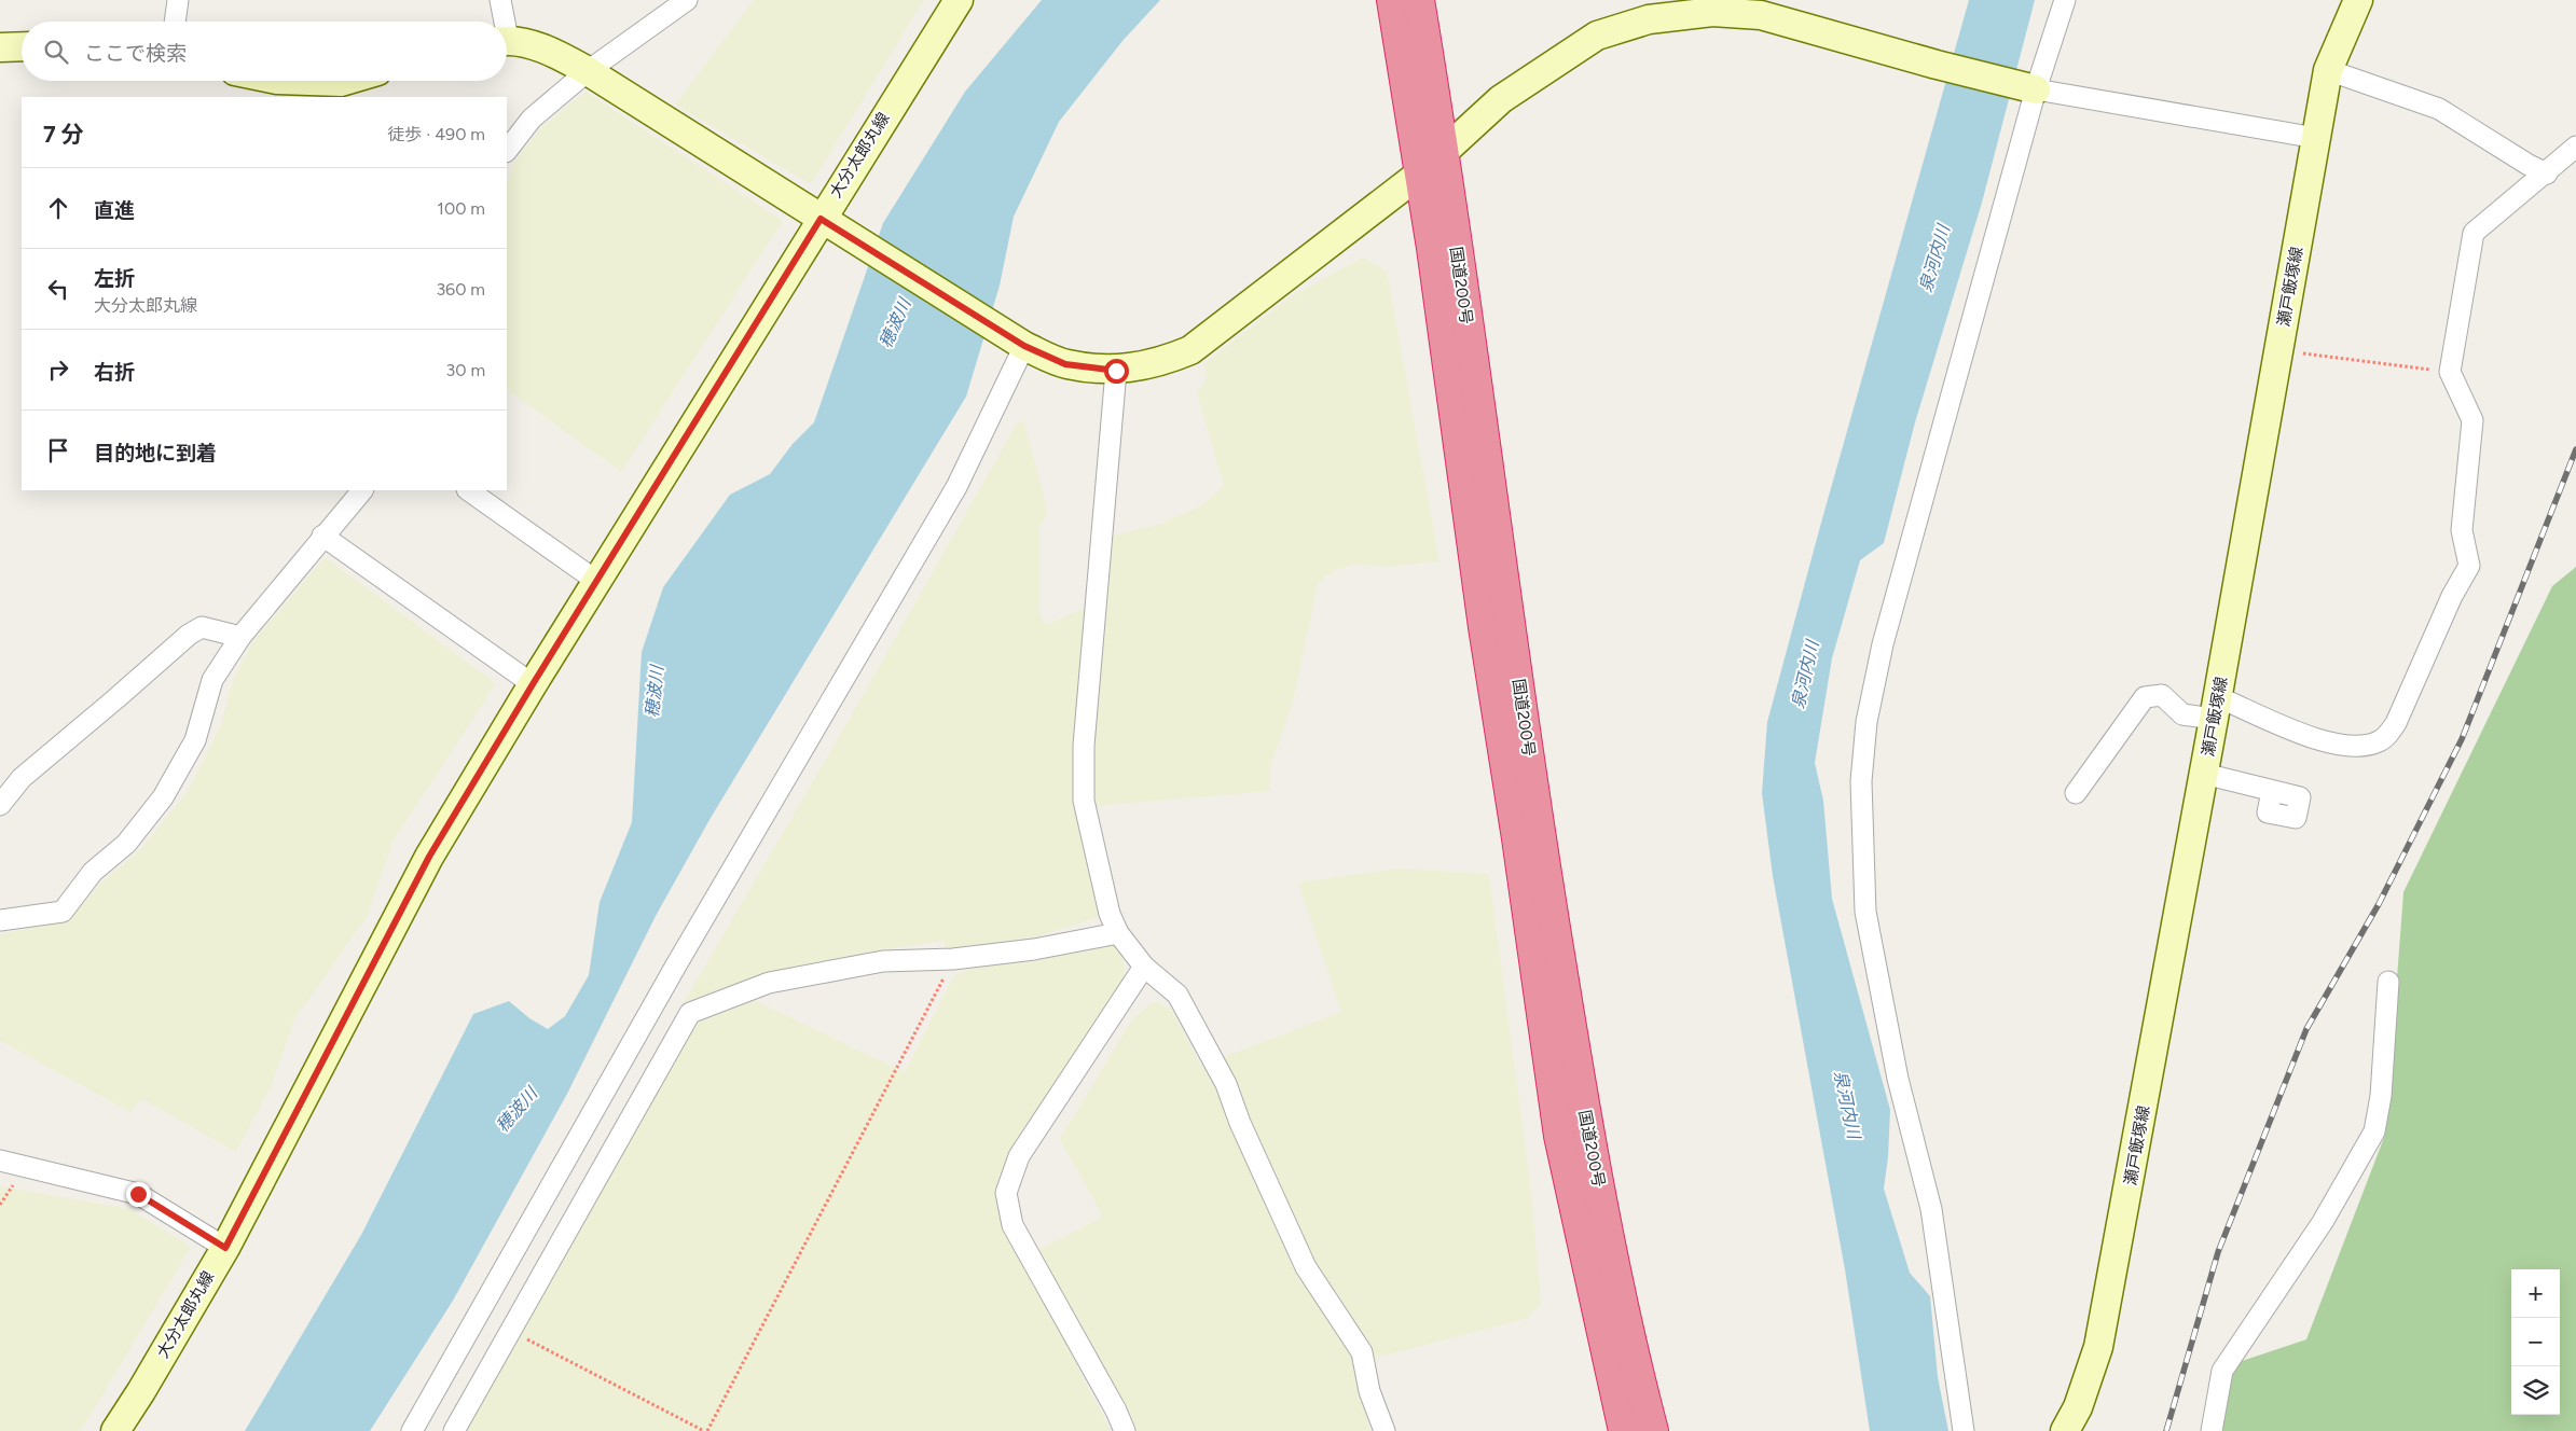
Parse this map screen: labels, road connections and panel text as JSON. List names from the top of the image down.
{
  "streets": {
    "highway": ["国道200号"],
    "main road": ["大分太郎丸線", "瀬戸飯塚線"]
  },
  "water": ["泉河内川", "穂波川"],
  "page": {
    "search": "ここで検索",
    "heading": ["7 分", "徒歩 · 490 m"],
    "list": [
      ["直進", "100 m"],
      ["左折", "大分太郎丸線", "360 m"],
      ["右折", "30 m"],
      "目的地に到着"
    ],
    "map_buttons": ["+", "−"]
  }
}
